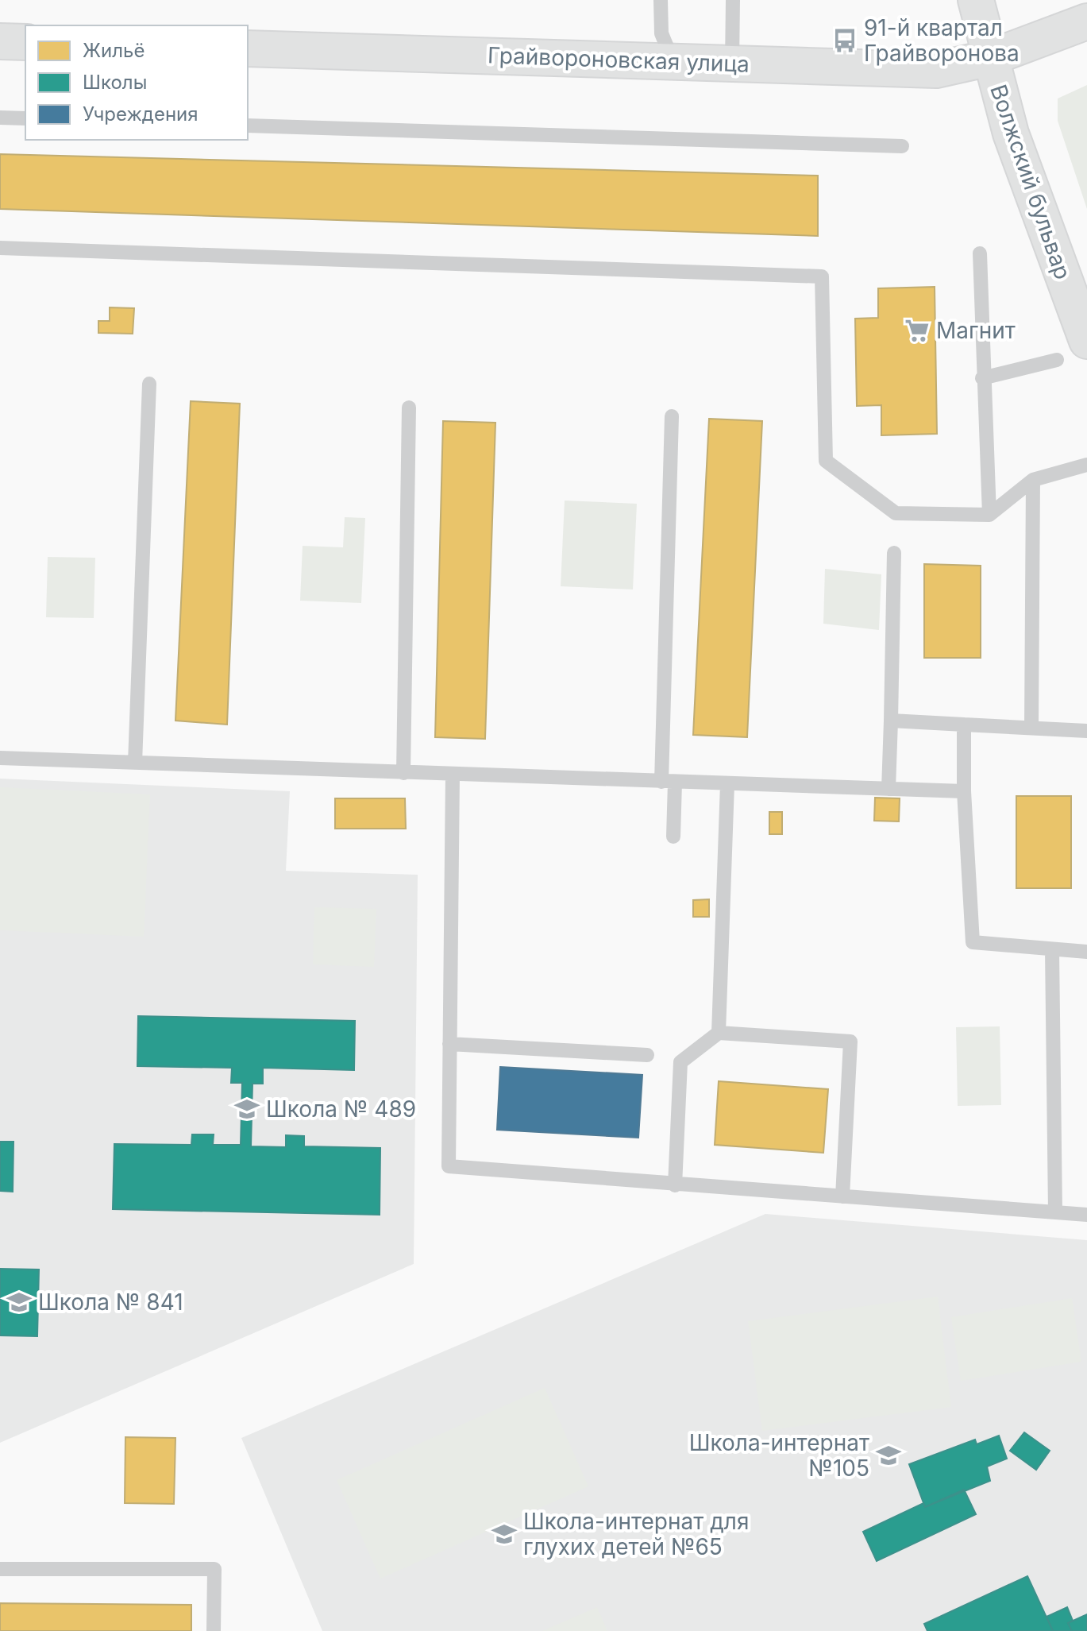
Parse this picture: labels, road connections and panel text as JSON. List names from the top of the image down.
{
  "streets": {
    "main road": ["Грайвороновская улица", "Волжский бульвар"]
  },
  "crossings": [
    ["Грайвороновская улица", "Волжский бульвар"]
  ],
  "places": {
    "bus stop": ["91-й квартал Грайворонова"],
    "supermarket": ["Магнит"],
    "school or university": [
      "Школа № 489",
      "Школа № 841",
      "Школа-интернат №105",
      "Школа-интернат для глухих детей №65"
    ]
  },
  "legend": ["Жильё", "Школы", "Учреждения"]
}
